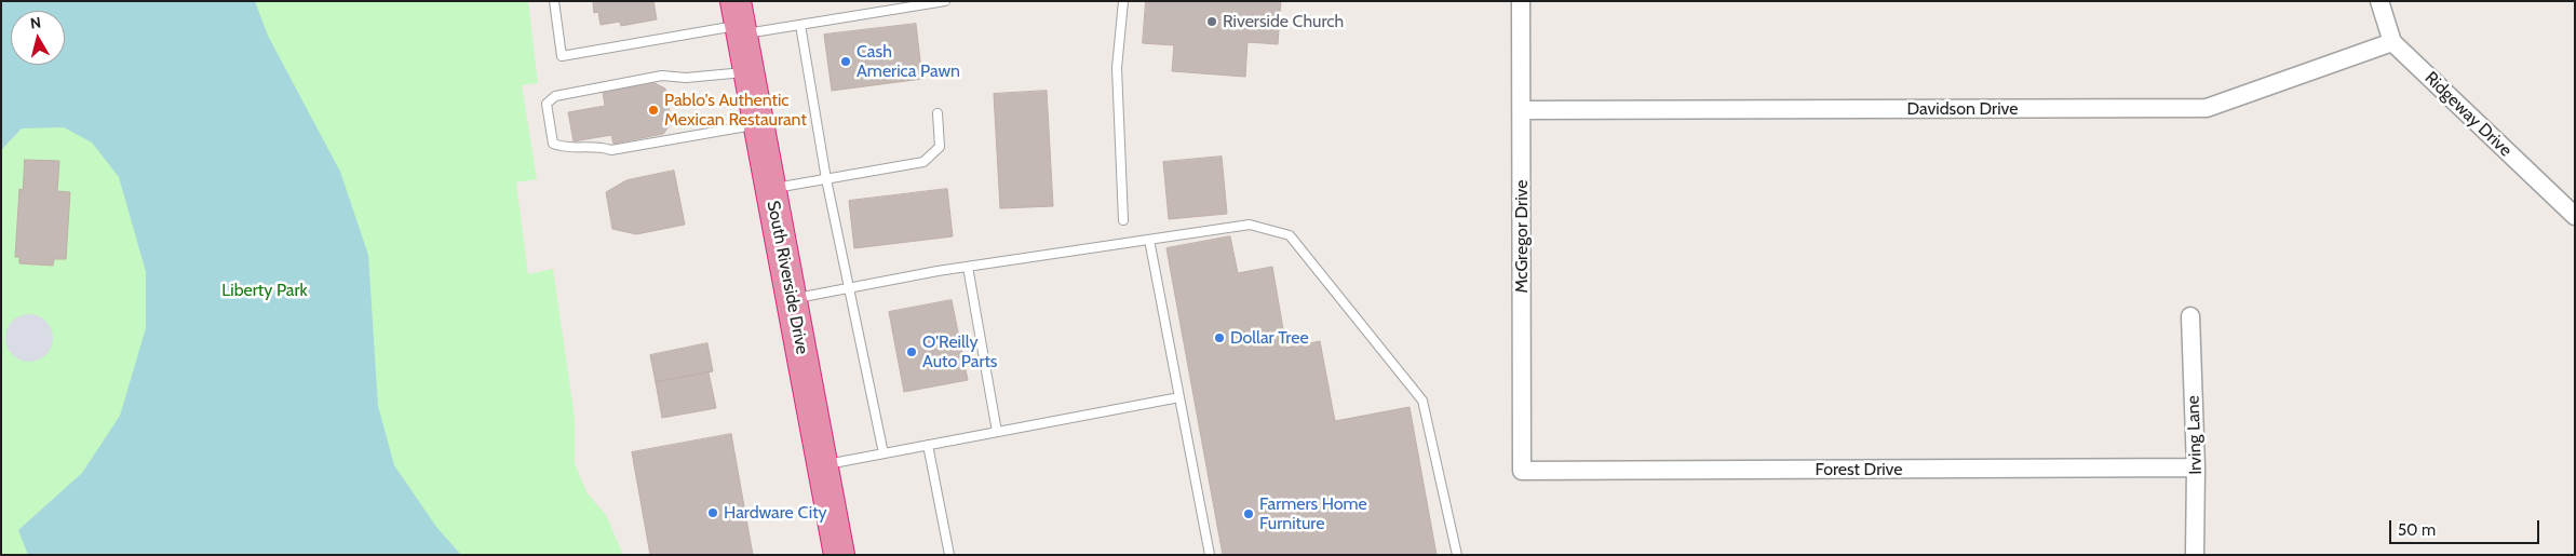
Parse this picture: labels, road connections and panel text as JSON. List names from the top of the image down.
{
  "streets": {
    "highway": ["South Riverside Drive"],
    "street": [
      "Davidson Drive",
      "Ridgeway Drive",
      "McGregor Drive",
      "Irving Lane",
      "Forest Drive"
    ]
  },
  "crossings": [
    ["Davidson Drive", "Ridgeway Drive"],
    ["Davidson Drive", "McGregor Drive"],
    ["McGregor Drive", "Forest Drive"],
    ["Irving Lane", "Forest Drive"]
  ],
  "parks": ["Liberty Park"],
  "places": [
    "Riverside Church",
    "Cash America Pawn",
    "Pablo's Authentic Mexican Restaurant",
    "Dollar Tree",
    "O'Reilly Auto Parts",
    "Hardware City",
    "Farmers Home Furniture"
  ],
  "scale_bar": "50 m",
  "north": "top"
}
